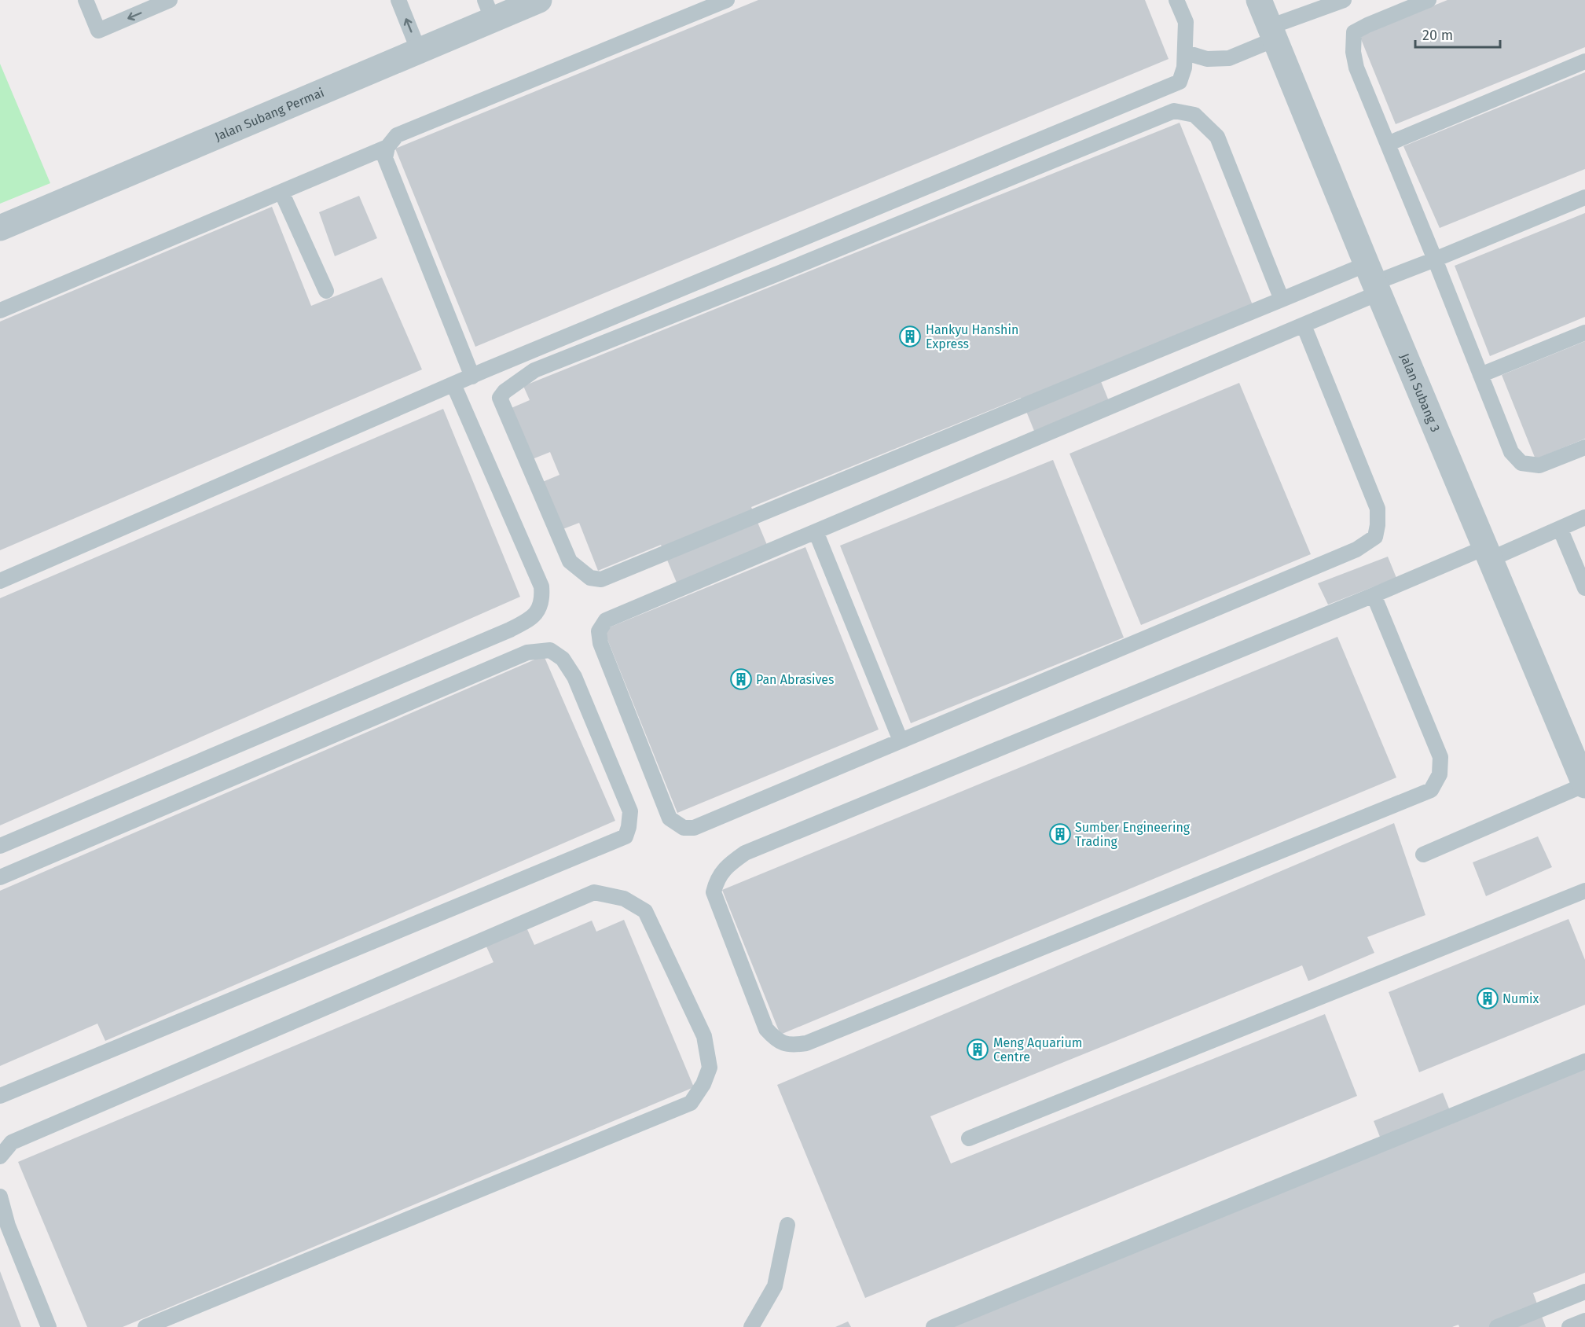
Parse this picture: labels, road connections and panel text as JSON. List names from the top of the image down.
{
  "streets": {
    "street": ["Jalan Subang Permai", "Jalan Subang 3"]
  },
  "places": {
    "building": [
      "Hankyu Hanshin Express",
      "Pan Abrasives",
      "Sumber Engineering Trading",
      "Numix",
      "Meng Aquarium Centre"
    ]
  },
  "scale_bar": "20 m"
}
